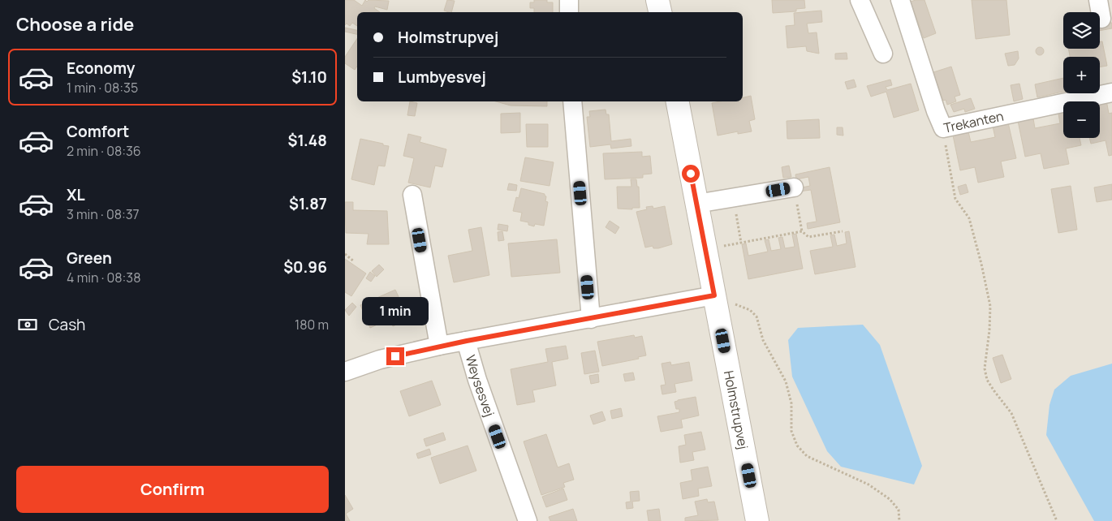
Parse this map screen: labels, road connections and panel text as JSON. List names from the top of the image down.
{
  "streets": {
    "street": ["Trekanten", "Weysesvej", "Holmstrupvej"]
  },
  "page": {
    "heading": "Choose a ride",
    "map_buttons": ["+", "−"],
    "banner": ["Holmstrupvej", "Lumbyesvej"],
    "list": [
      {
        "name": "Economy",
        "note": "1 min · 08:35",
        "value": "$1.10"
      },
      {
        "name": "Comfort",
        "note": "2 min · 08:36",
        "value": "$1.48"
      },
      {
        "name": "XL",
        "note": "3 min · 08:37",
        "value": "$1.87"
      },
      {
        "name": "Green",
        "note": "4 min · 08:38",
        "value": "$0.96"
      }
    ],
    "bubble": "1 min",
    "pay": ["Cash", "180 m"],
    "buttons": "Confirm"
  }
}
